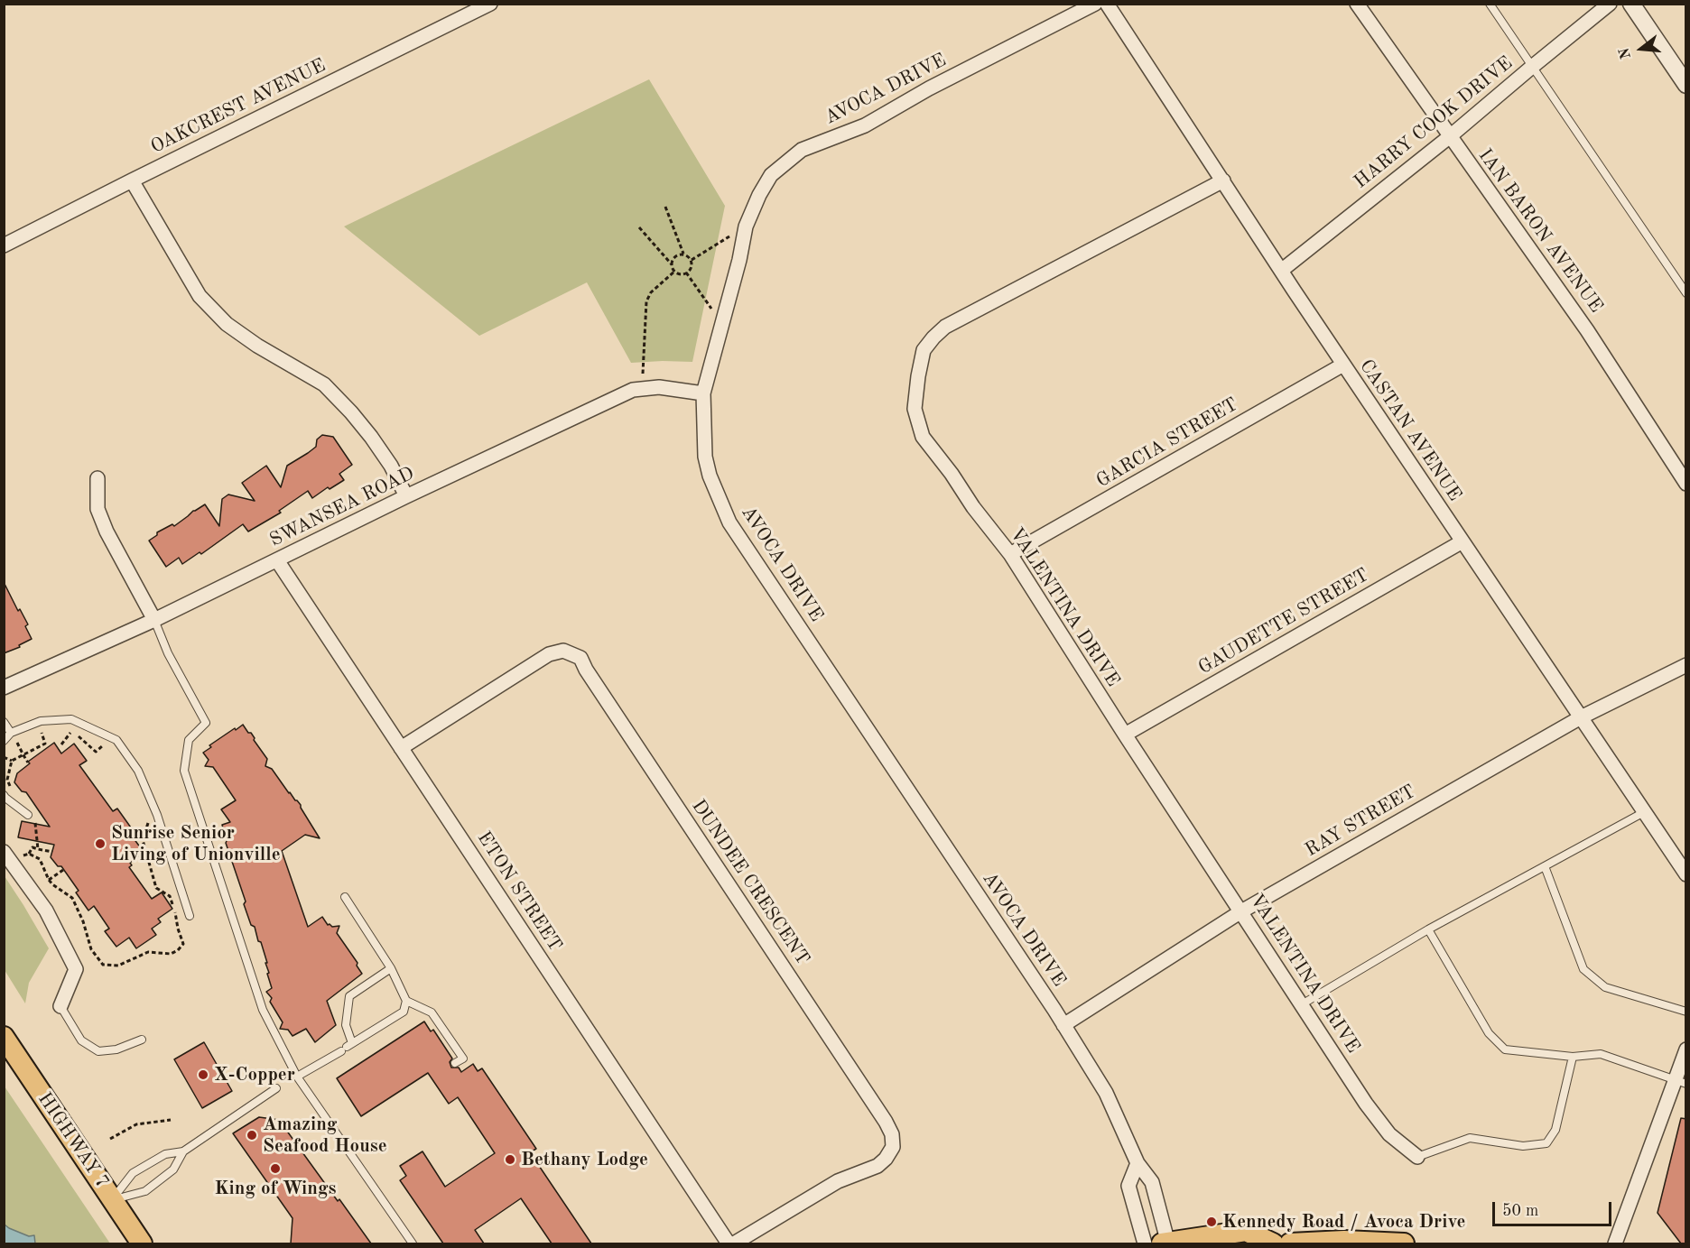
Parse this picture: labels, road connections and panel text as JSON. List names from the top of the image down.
{
  "streets": {
    "main road": ["HIGHWAY 7"],
    "street": [
      "AVOCA DRIVE",
      "OAKCREST AVENUE",
      "HARRY COOK DRIVE",
      "IAN BARON AVENUE",
      "CASTAN AVENUE",
      "GARCIA STREET",
      "SWANSEA ROAD",
      "VALENTINA DRIVE",
      "GAUDETTE STREET",
      "RAY STREET",
      "DUNDEE CRESCENT",
      "ETON STREET"
    ]
  },
  "crossings": [
    ["AVOCA DRIVE", "SWANSEA ROAD"],
    ["AVOCA DRIVE", "RAY STREET"],
    ["HARRY COOK DRIVE", "IAN BARON AVENUE"],
    ["HARRY COOK DRIVE", "CASTAN AVENUE"],
    ["CASTAN AVENUE", "GARCIA STREET"],
    ["CASTAN AVENUE", "VALENTINA DRIVE"],
    ["CASTAN AVENUE", "GAUDETTE STREET"],
    ["CASTAN AVENUE", "RAY STREET"],
    ["GARCIA STREET", "VALENTINA DRIVE"],
    ["SWANSEA ROAD", "ETON STREET"],
    ["VALENTINA DRIVE", "GAUDETTE STREET"],
    ["VALENTINA DRIVE", "RAY STREET"],
    ["DUNDEE CRESCENT", "ETON STREET"]
  ],
  "places": [
    "Sunrise Senior Living of Unionville",
    "X-Copper",
    "Amazing Seafood House",
    "Bethany Lodge",
    "King of Wings",
    "Kennedy Road / Avoca Drive"
  ],
  "scale_bar": "50 m",
  "north": "left"
}
